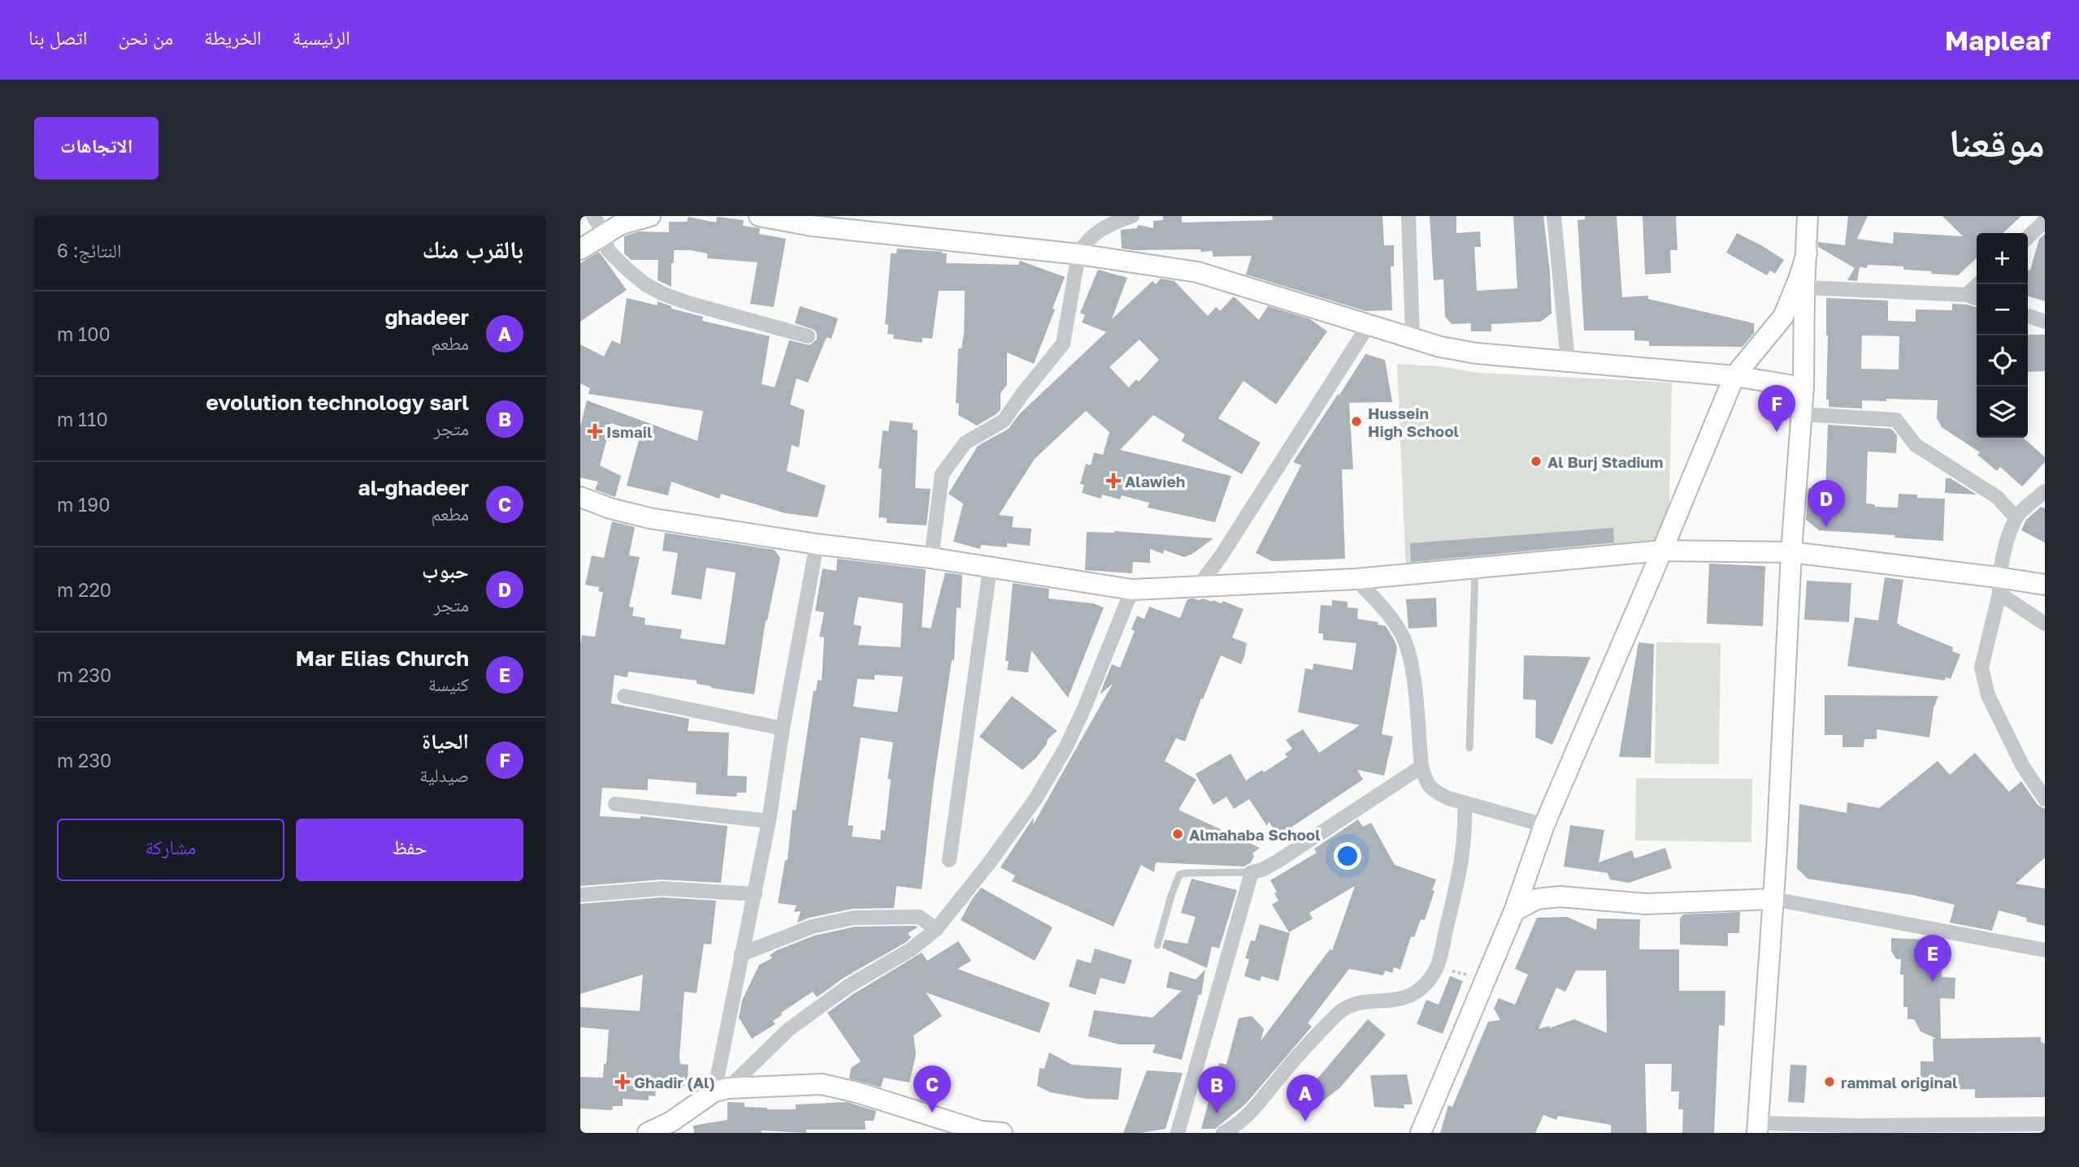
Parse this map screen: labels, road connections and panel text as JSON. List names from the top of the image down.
{
  "places": {
    "other": [
      "Hussein High School",
      "Al Burj Stadium",
      "Almahaba School",
      "rammal original"
    ],
    "health": ["Ismail", "Alawieh", "Ghadir (Al)"]
  },
  "page": {
    "header": "Mapleaf",
    "nav": [
      "الرئيسية",
      "الخريطة",
      "من نحن",
      "اتصل بنا"
    ],
    "title": "موقعنا",
    "buttons": [
      "الاتجاهات",
      ["حفظ", "مشاركة"]
    ],
    "heading": ["بالقرب منك", "النتائج: 6"],
    "map_buttons": ["+", "−"],
    "list": [
      {
        "mark": "A",
        "name": "ghadeer",
        "note": "مطعم",
        "value": "100 m"
      },
      {
        "mark": "B",
        "name": "evolution technology sarl",
        "note": "متجر",
        "value": "110 m"
      },
      {
        "mark": "C",
        "name": "al-ghadeer",
        "note": "مطعم",
        "value": "190 m"
      },
      {
        "mark": "D",
        "name": "حبوب",
        "note": "متجر",
        "value": "220 m"
      },
      {
        "mark": "E",
        "name": "Mar Elias Church",
        "note": "كنيسة",
        "value": "230 m"
      },
      {
        "mark": "F",
        "name": "الحياة",
        "note": "صيدلية",
        "value": "230 m"
      }
    ],
    "pins": [
      "F",
      "D",
      "E",
      "C",
      "B",
      "A"
    ]
  }
}
